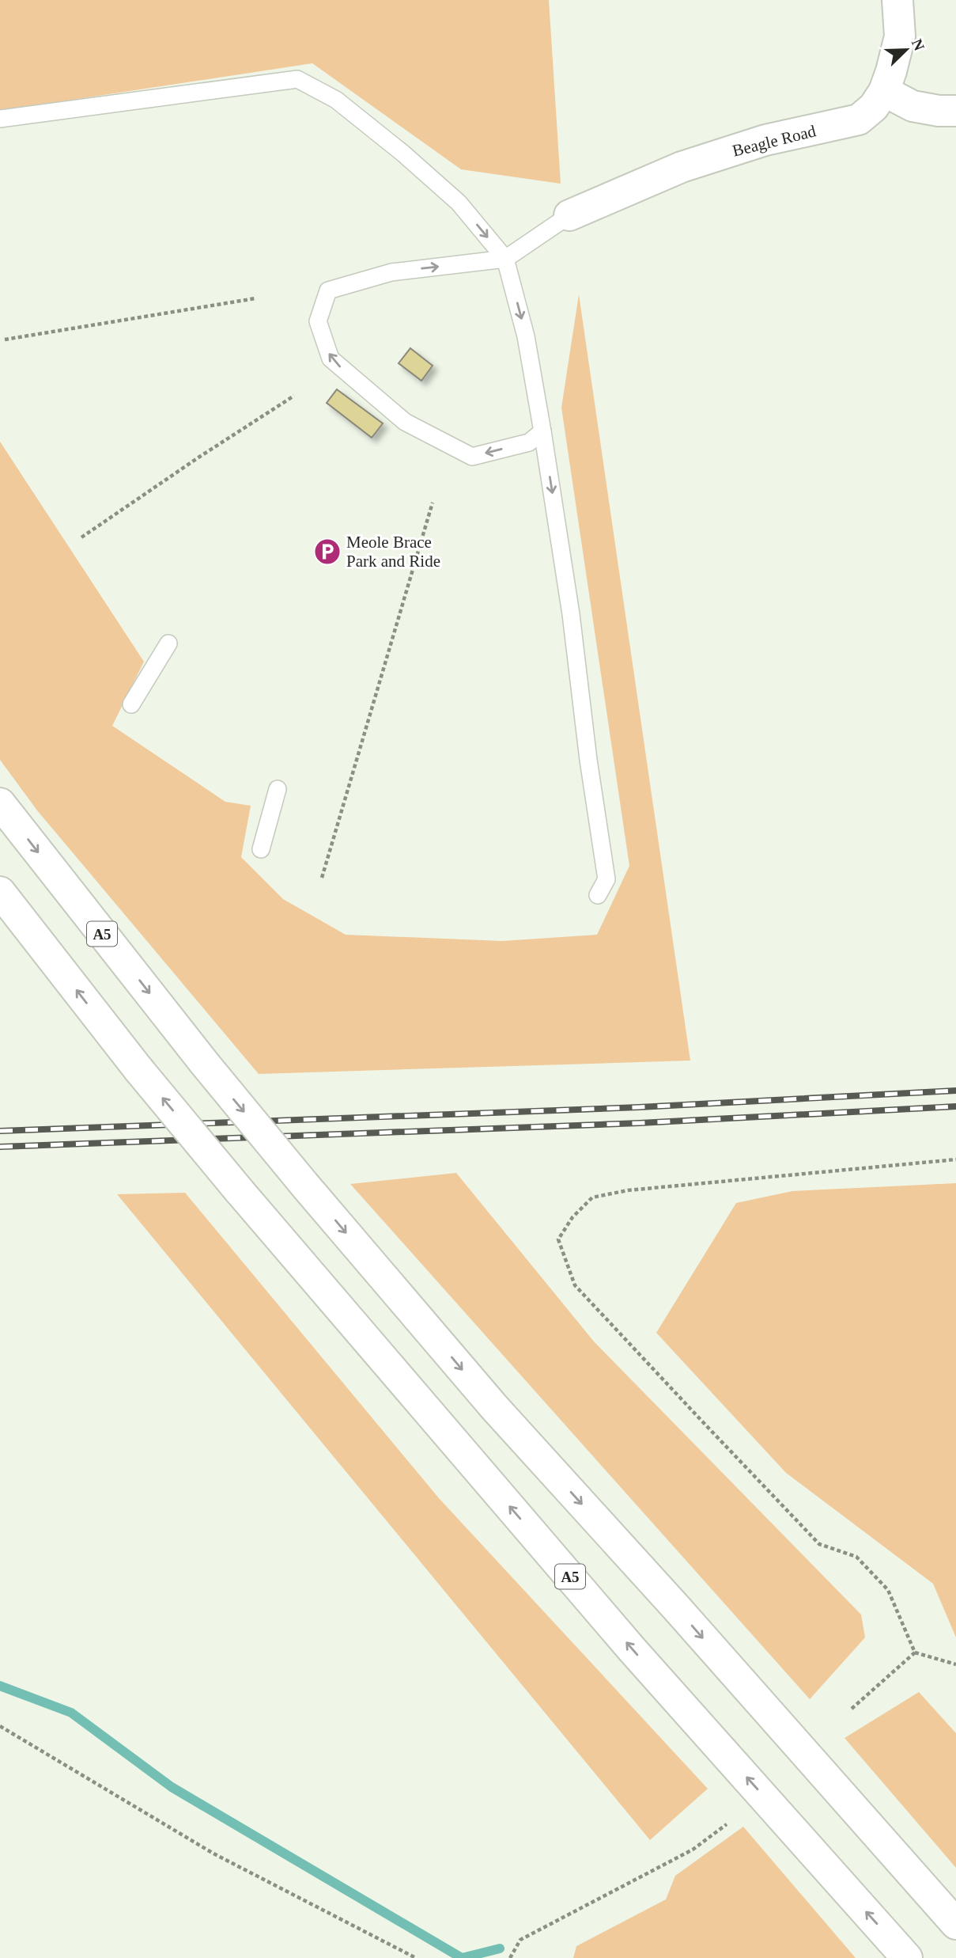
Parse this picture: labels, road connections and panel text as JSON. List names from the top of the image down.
{
  "streets": {
    "main road": ["Beagle Road", "A5"]
  },
  "places": {
    "parking": ["Meole Brace Park and Ride"]
  },
  "north": "top right"
}
